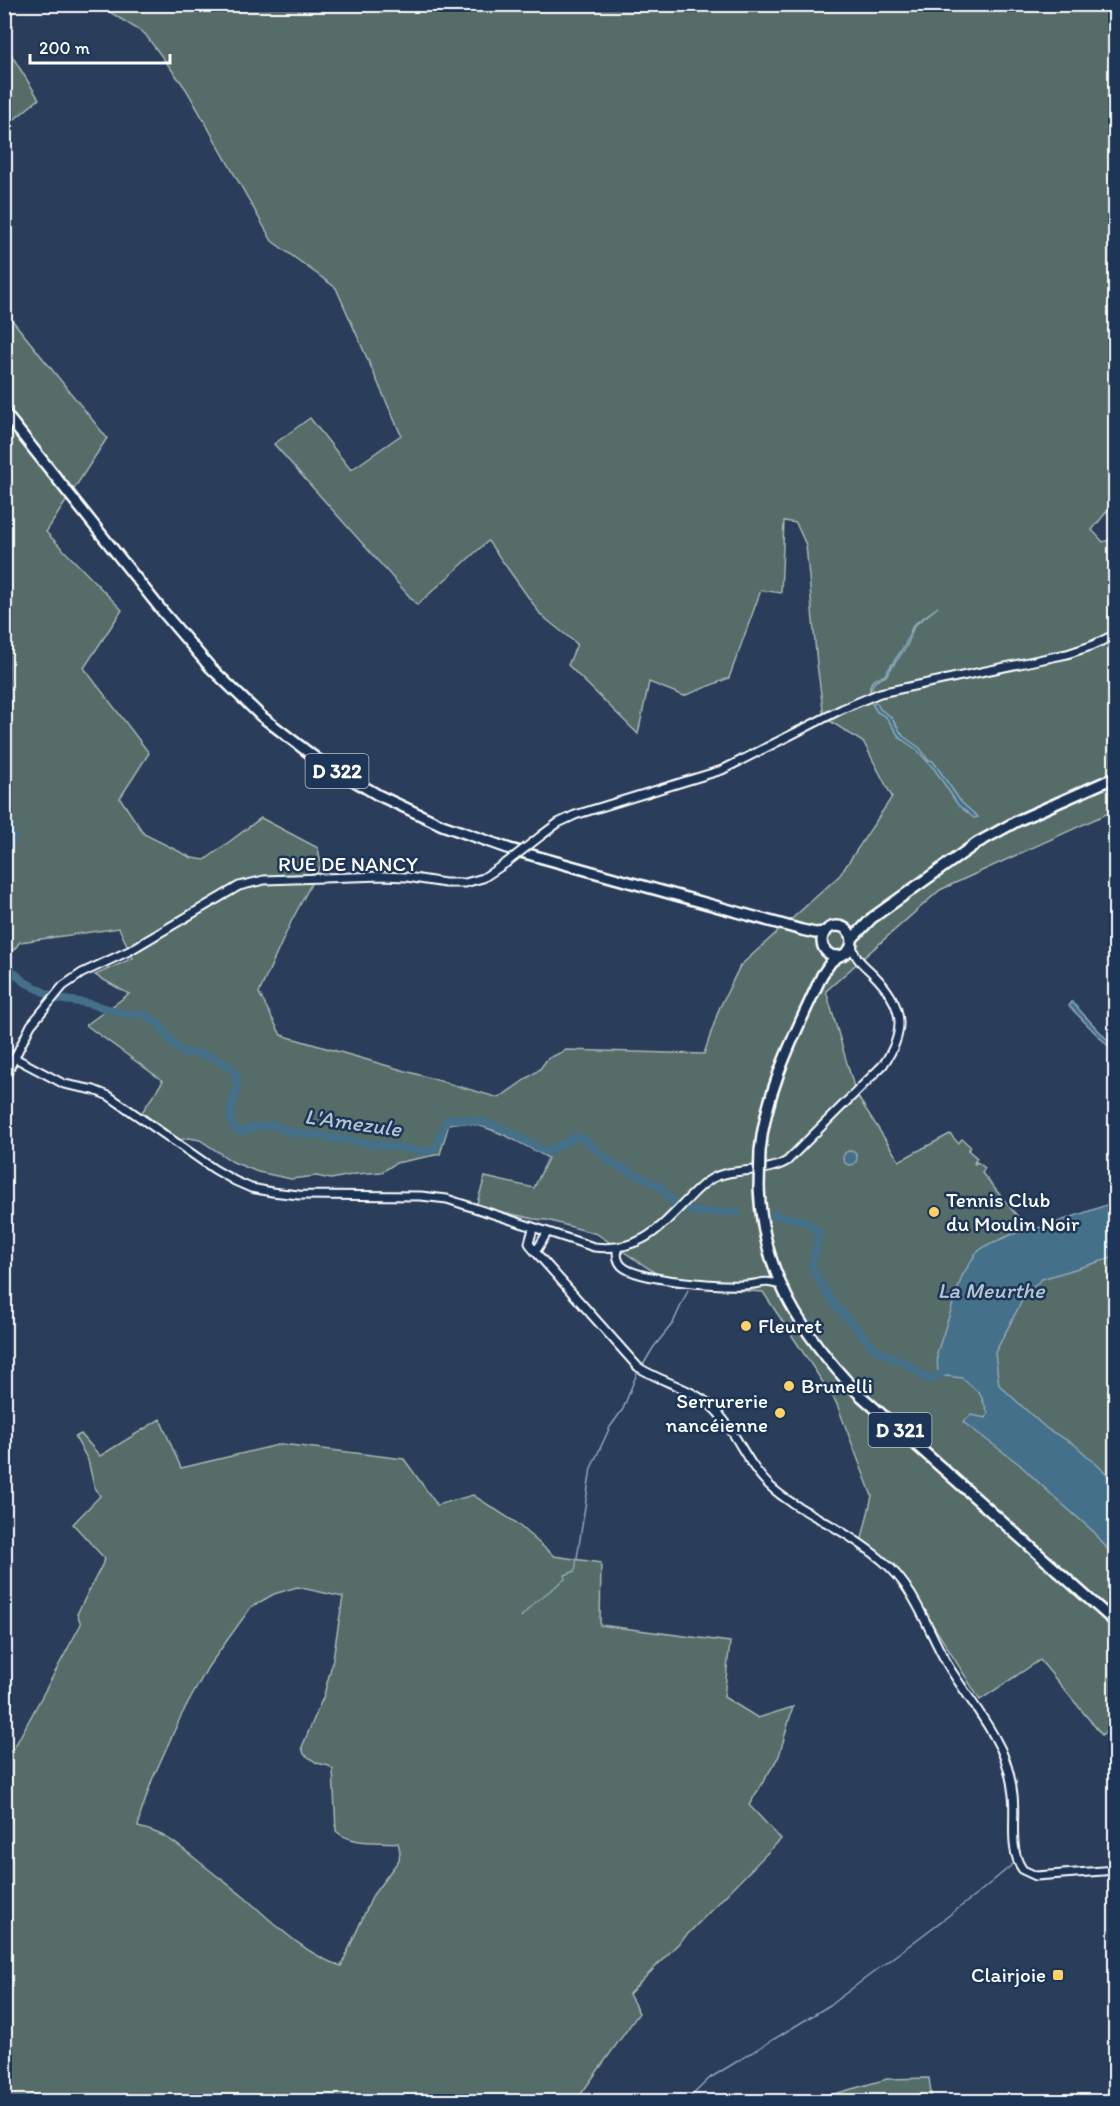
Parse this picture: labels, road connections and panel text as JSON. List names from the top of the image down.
{
  "streets": {
    "main road": ["D 322", "D 321"],
    "street": ["RUE DE NANCY"]
  },
  "crossings": [
    ["D 322", "D 321"]
  ],
  "water": ["L'Amezule", "La Meurthe"],
  "places": {
    "other": [
      "Tennis Club du Moulin Noir",
      "Fleuret",
      "Brunelli",
      "Serrurerie nancéienne"
    ],
    "transit": ["Clairjoie"]
  },
  "scale_bar": "200 m"
}
